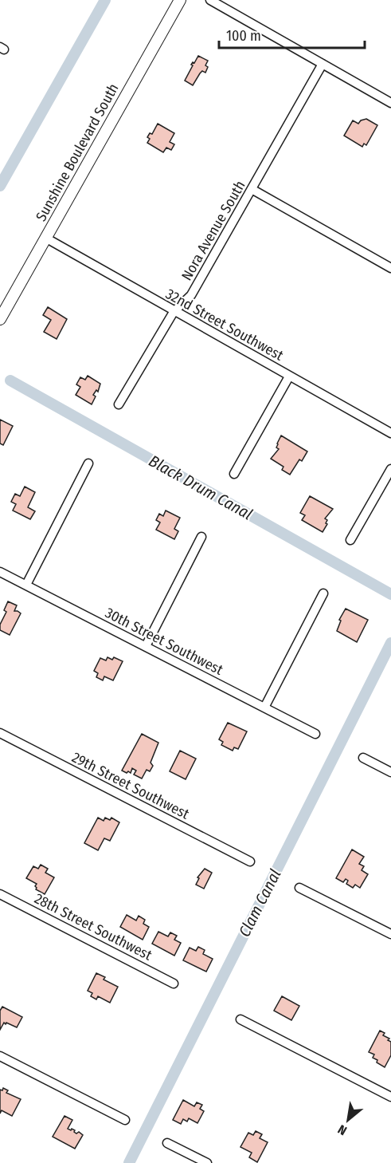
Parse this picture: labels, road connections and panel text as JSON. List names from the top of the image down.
{
  "streets": {
    "street": [
      "Sunshine Boulevard South",
      "Nora Avenue South",
      "32nd Street Southwest",
      "30th Street Southwest",
      "29th Street Southwest",
      "28th Street Southwest"
    ]
  },
  "crossings": [
    ["Sunshine Boulevard South", "32nd Street Southwest"],
    ["Nora Avenue South", "32nd Street Southwest"]
  ],
  "water": ["Black Drum Canal", "Clam Canal"],
  "scale_bar": "100 m",
  "north": "bottom left"
}
